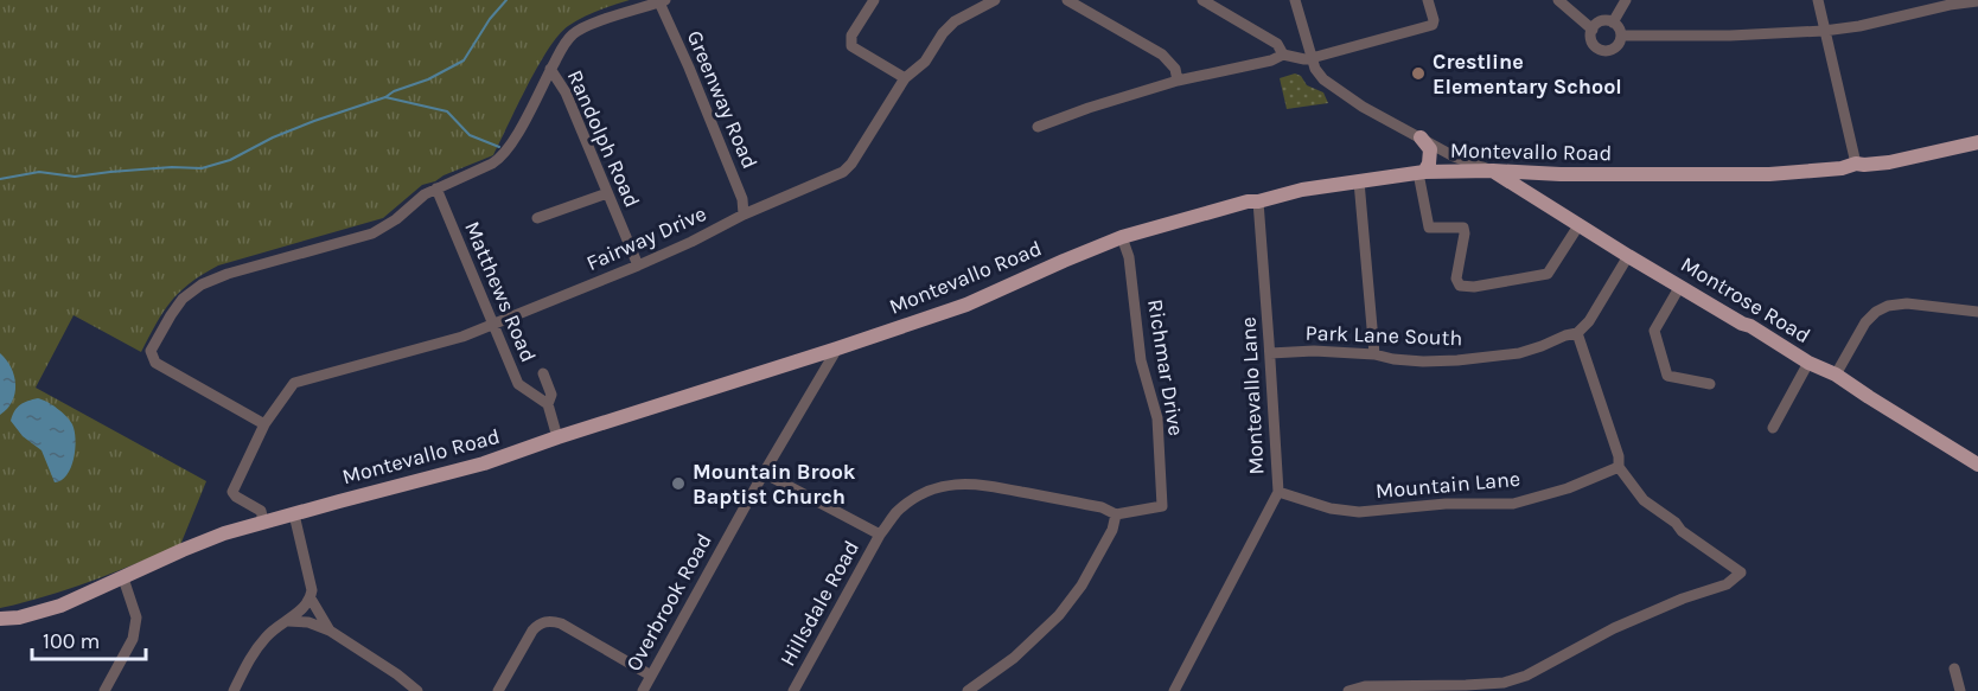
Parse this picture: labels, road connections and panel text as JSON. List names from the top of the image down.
{
  "streets": {
    "main road": ["Montevallo Road", "Montrose Road"],
    "street": [
      "Greenway Road",
      "Randolph Road",
      "Fairway Drive",
      "Matthews Road",
      "Park Lane South",
      "Richmar Drive",
      "Montevallo Lane",
      "Mountain Lane",
      "Overbrook Road",
      "Hillsdale Road"
    ]
  },
  "crossings": [
    ["Greenway Road", "Fairway Drive"],
    ["Randolph Road", "Fairway Drive"],
    ["Montevallo Road", "Fairway Drive"],
    ["Montevallo Road", "Montrose Road"],
    ["Montevallo Road", "Richmar Drive"],
    ["Montevallo Road", "Montevallo Lane"],
    ["Montevallo Road", "Overbrook Road"],
    ["Fairway Drive", "Matthews Road"],
    ["Park Lane South", "Montevallo Lane"],
    ["Montevallo Lane", "Mountain Lane"]
  ],
  "places": ["Crestline Elementary School", "Mountain Brook Baptist Church"],
  "scale_bar": "100 m"
}
